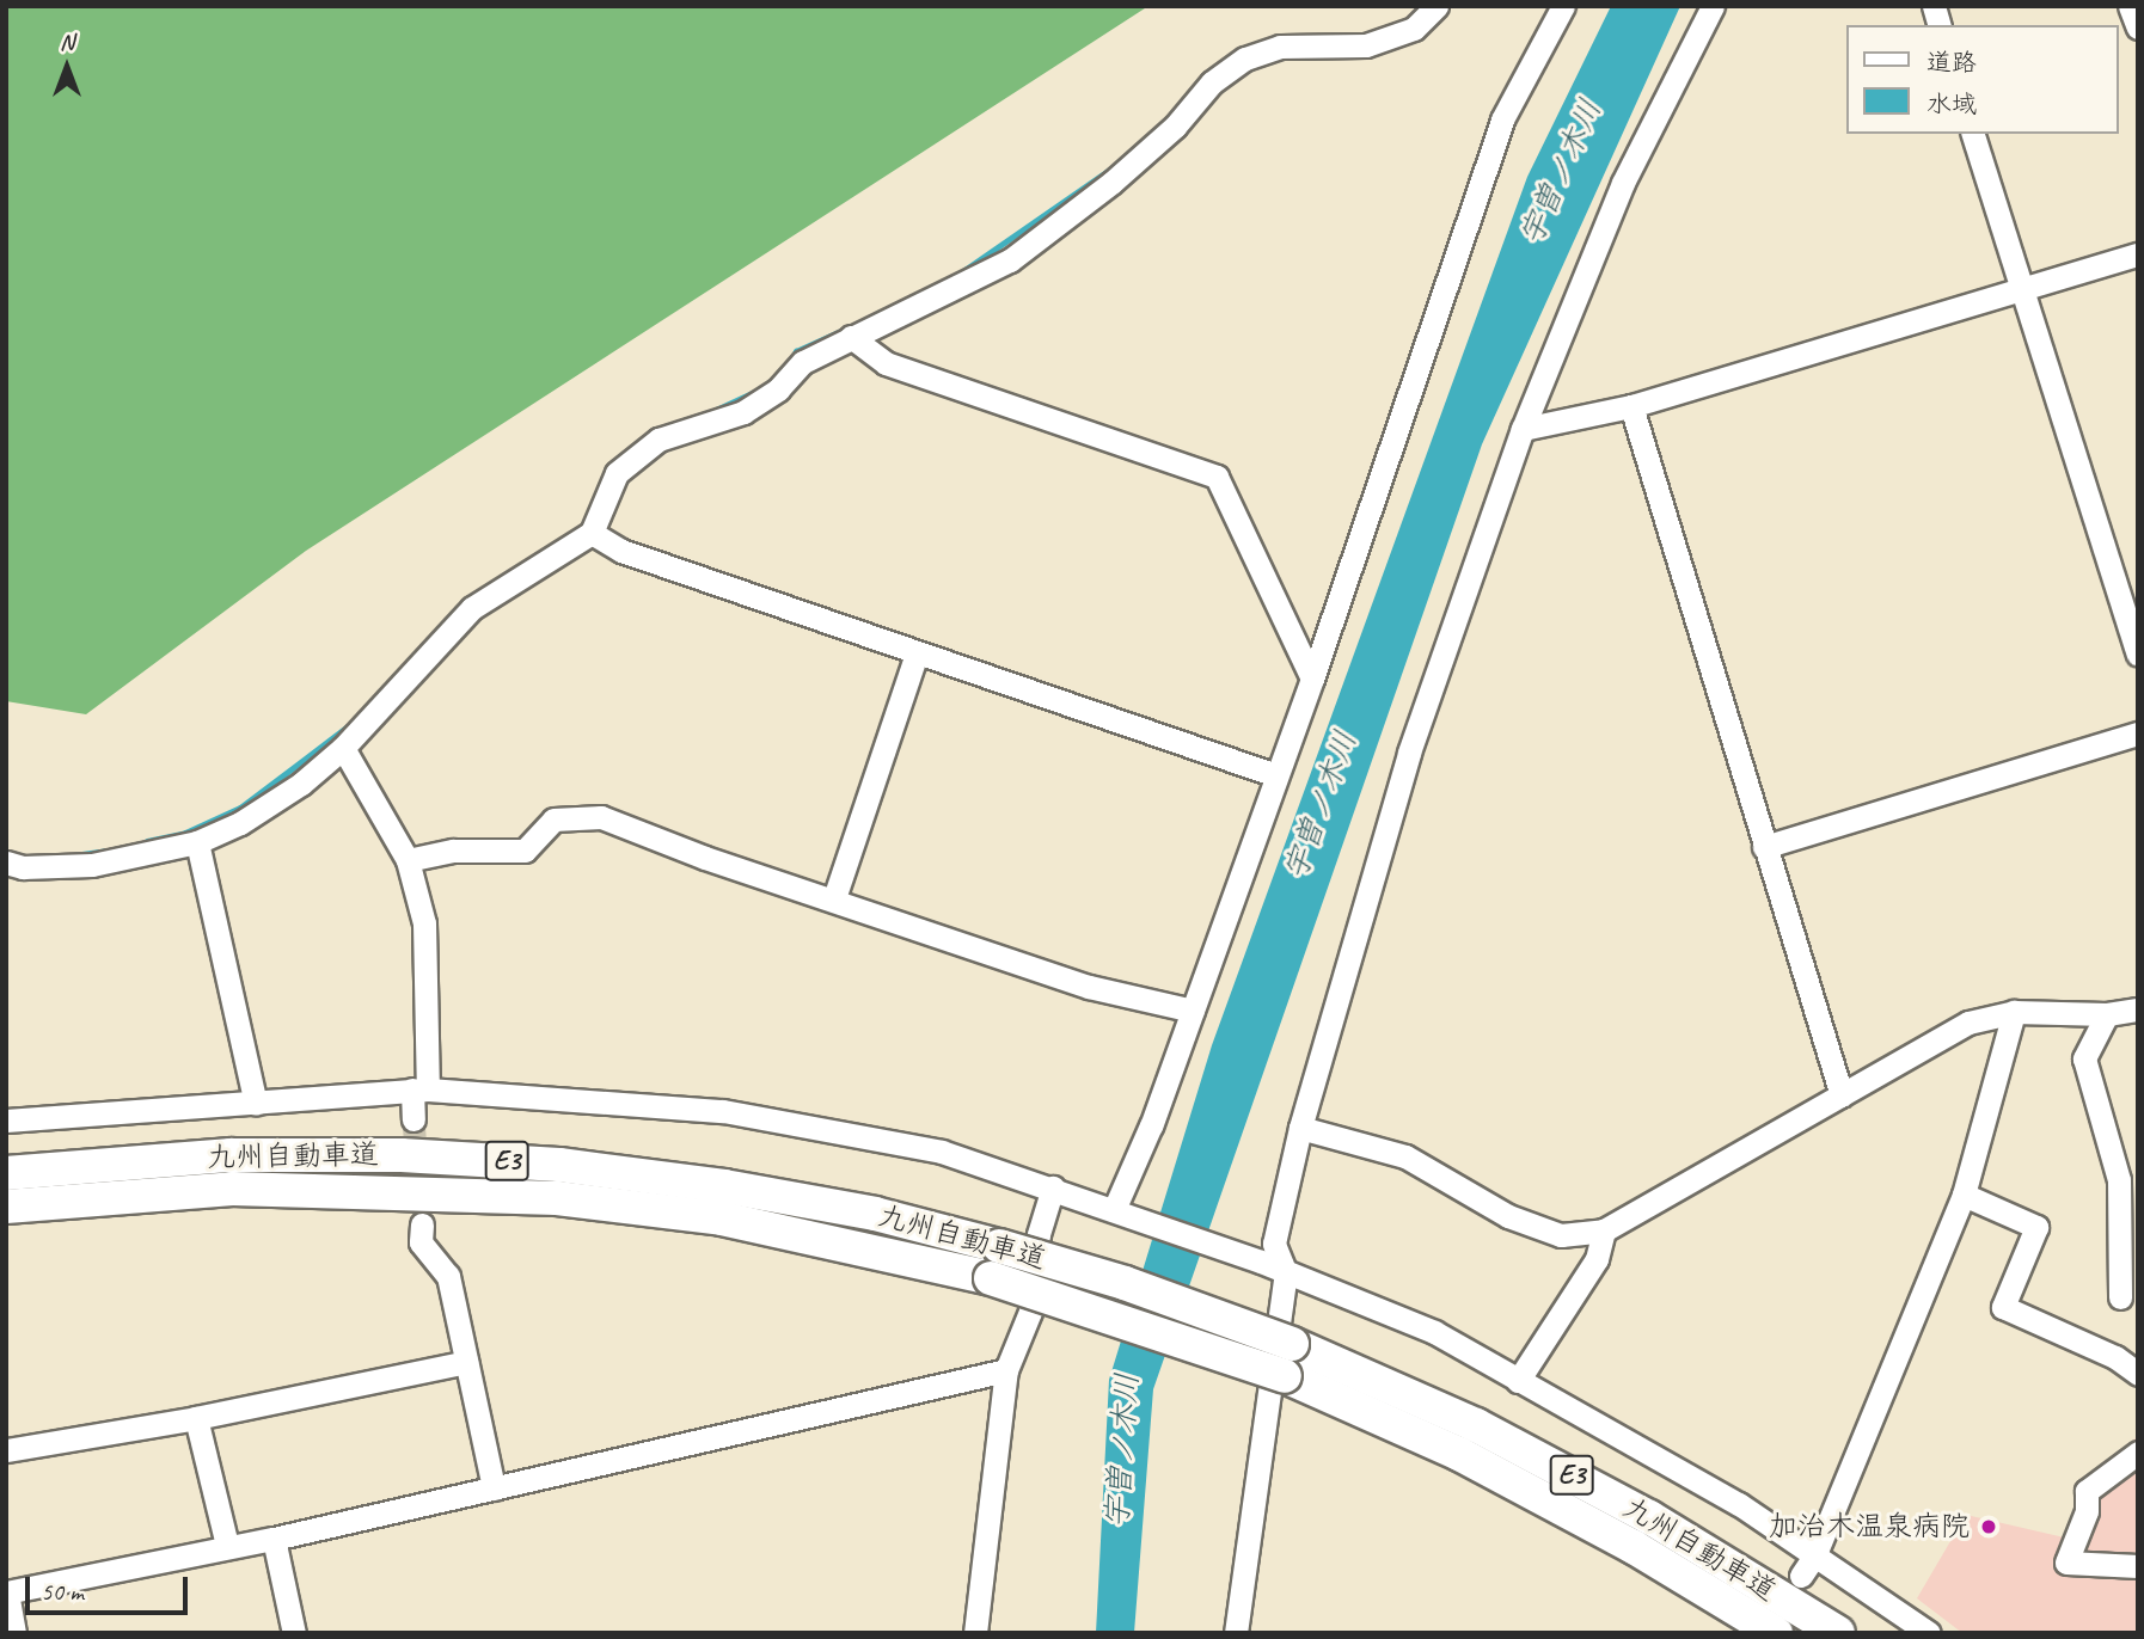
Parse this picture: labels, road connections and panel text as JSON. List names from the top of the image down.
{
  "streets": {
    "highway": ["九州自動車道", "E3"]
  },
  "water": ["宇曽ノ木川"],
  "places": ["加治木温泉病院"],
  "legend": ["道路", "水域"],
  "scale_bar": "50 m",
  "north": "top"
}
